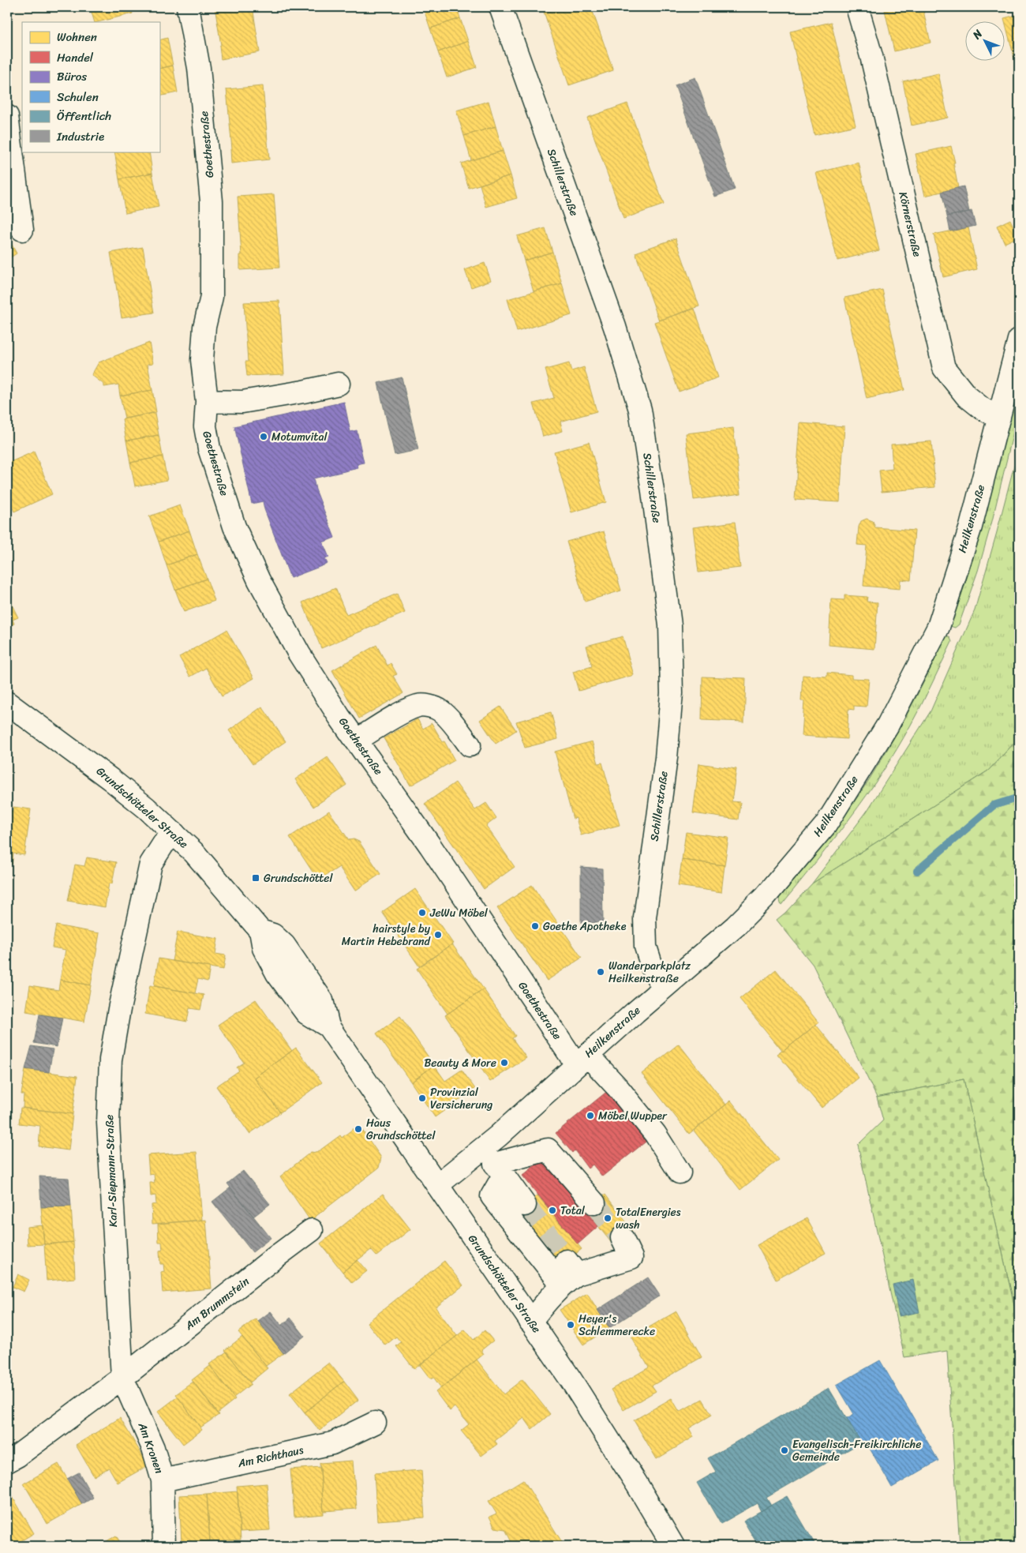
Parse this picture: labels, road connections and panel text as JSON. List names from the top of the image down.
{
  "streets": {
    "street": [
      "Goethestraße",
      "Schillerstraße",
      "Körnerstraße",
      "Heilkenstraße",
      "Grundschötteler Straße",
      "Karl-Siepmann-Straße",
      "Am Brummstein",
      "Am Kronen",
      "Am Richthaus"
    ]
  },
  "crossings": [
    ["Goethestraße", "Heilkenstraße"],
    ["Schillerstraße", "Heilkenstraße"],
    ["Körnerstraße", "Heilkenstraße"],
    ["Heilkenstraße", "Grundschötteler Straße"],
    ["Grundschötteler Straße", "Karl-Siepmann-Straße"],
    ["Karl-Siepmann-Straße", "Am Brummstein"],
    ["Karl-Siepmann-Straße", "Am Kronen"],
    ["Am Brummstein", "Am Kronen"],
    ["Am Kronen", "Am Richthaus"]
  ],
  "places": {
    "other": [
      "Motumvital",
      "JeWu Möbel",
      "Goethe Apotheke",
      "hairstyle by Martin Hebebrand",
      "Wanderparkplatz Heilkenstraße",
      "Beauty & More",
      "Provinzial Versicherung",
      "Möbel Wupper",
      "Haus Grundschöttel",
      "Total",
      "TotalEnergies wash",
      "Heyer's Schlemmerecke",
      "Evangelisch-Freikirchliche Gemeinde"
    ],
    "transit": ["Grundschöttel"]
  },
  "legend": [
    "Wohnen",
    "Handel",
    "Büros",
    "Schulen",
    "Öffentlich",
    "Industrie"
  ],
  "north": "top left"
}
